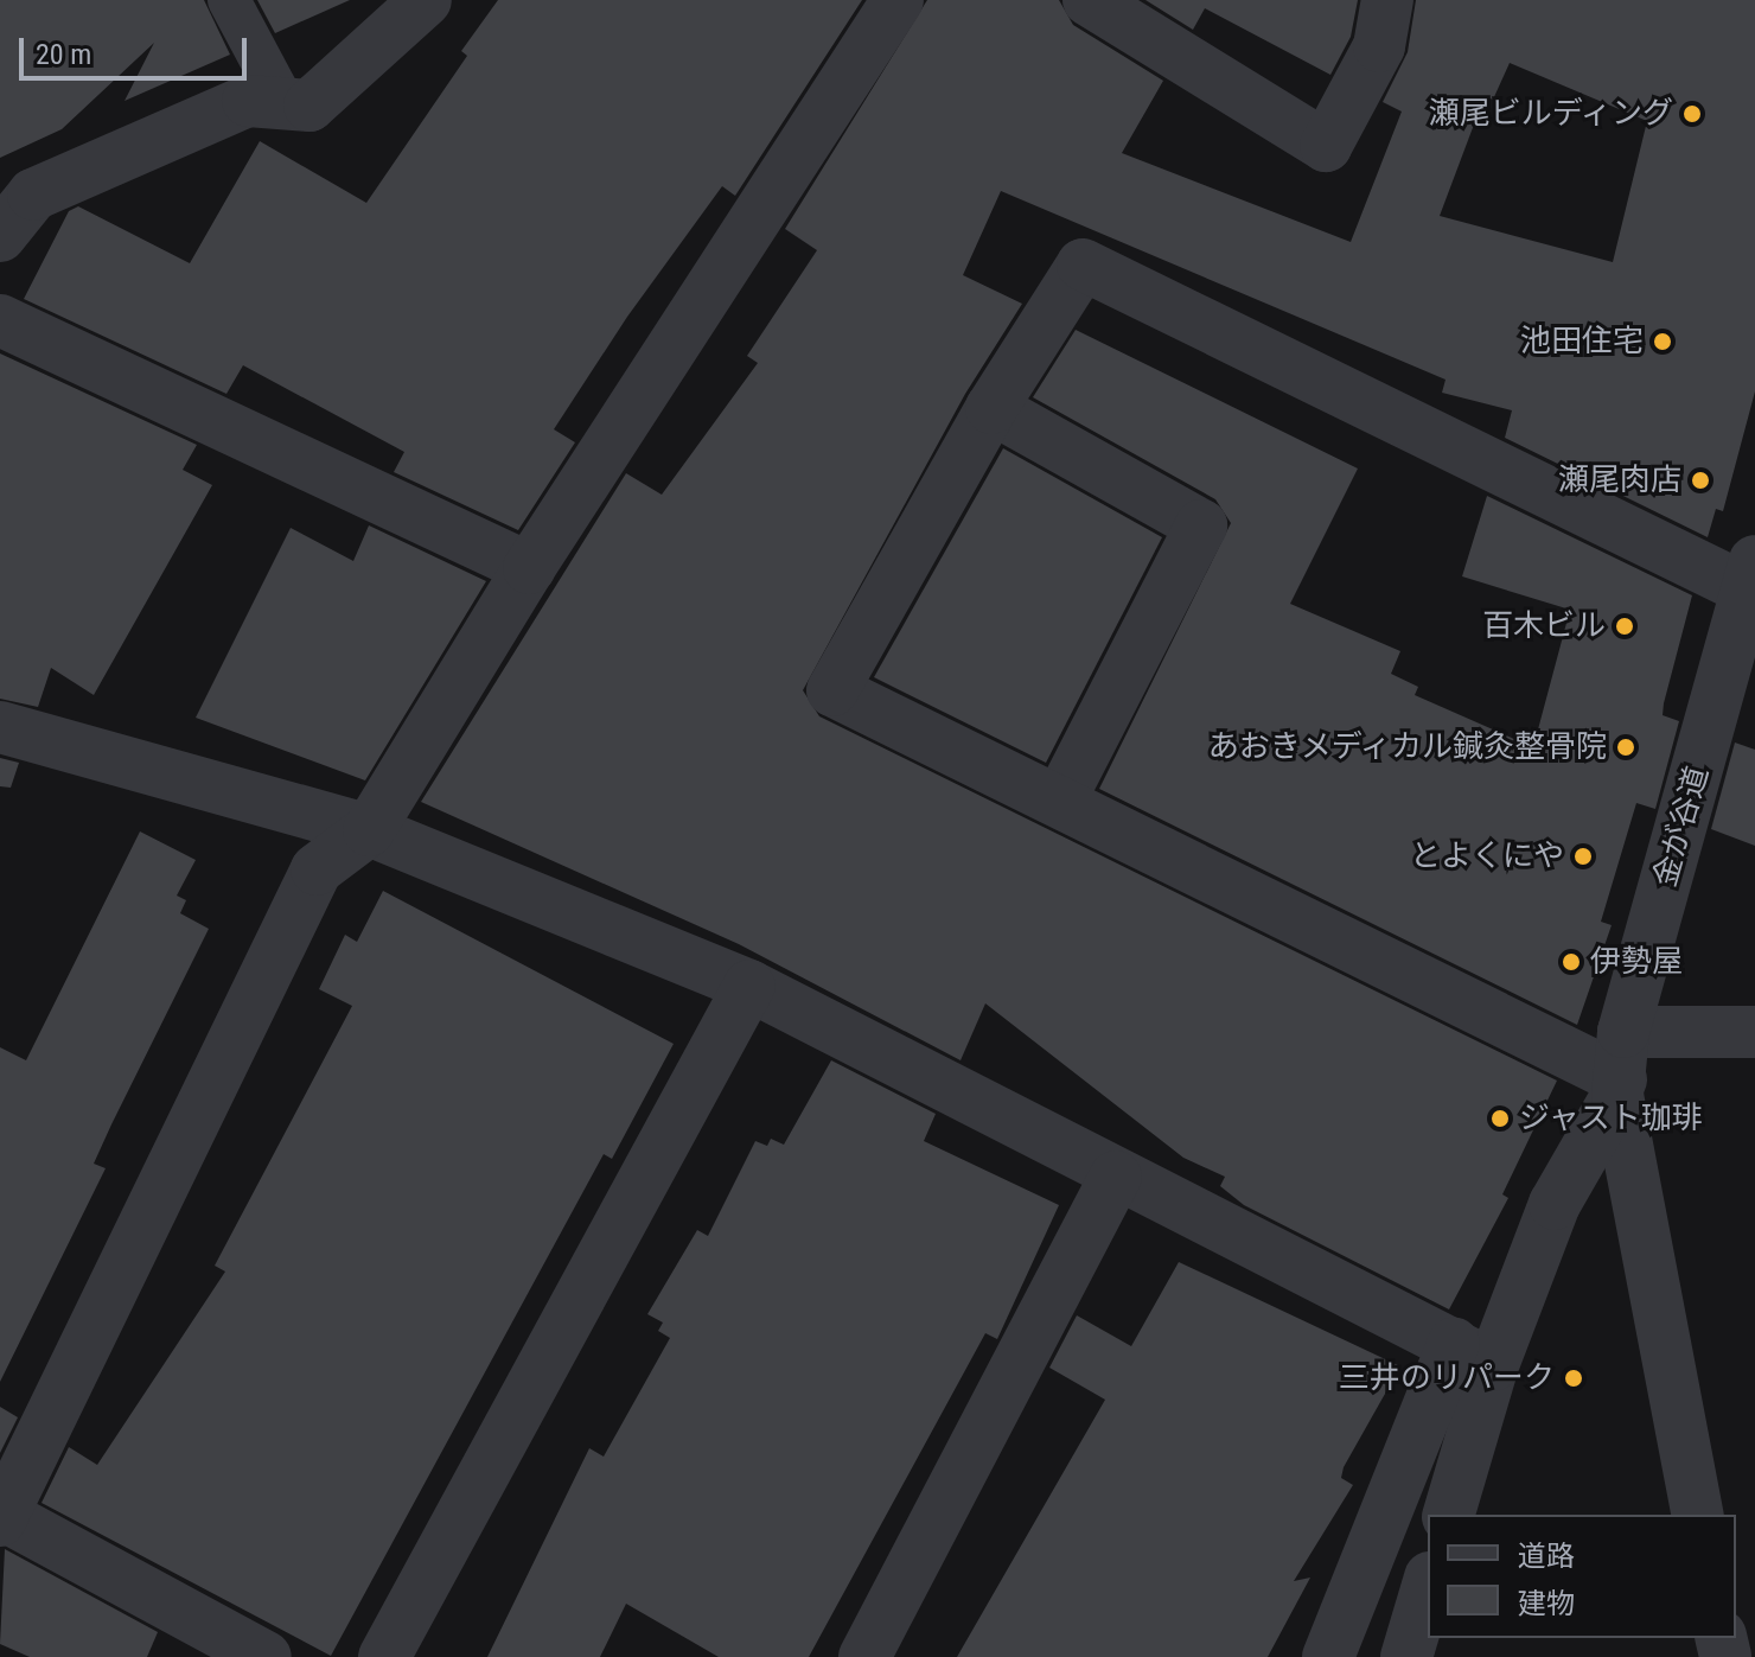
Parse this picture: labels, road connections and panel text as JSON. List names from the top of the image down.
{
  "streets": {
    "street": ["金が谷道"]
  },
  "places": [
    "瀬尾ビルディング",
    "池田住宅",
    "瀬尾肉店",
    "百木ビル",
    "あおきメディカル鍼灸整骨院",
    "とよくにや",
    "伊勢屋",
    "ジャスト珈琲",
    "三井のリパーク"
  ],
  "legend": ["道路", "建物"],
  "scale_bar": "20 m"
}
